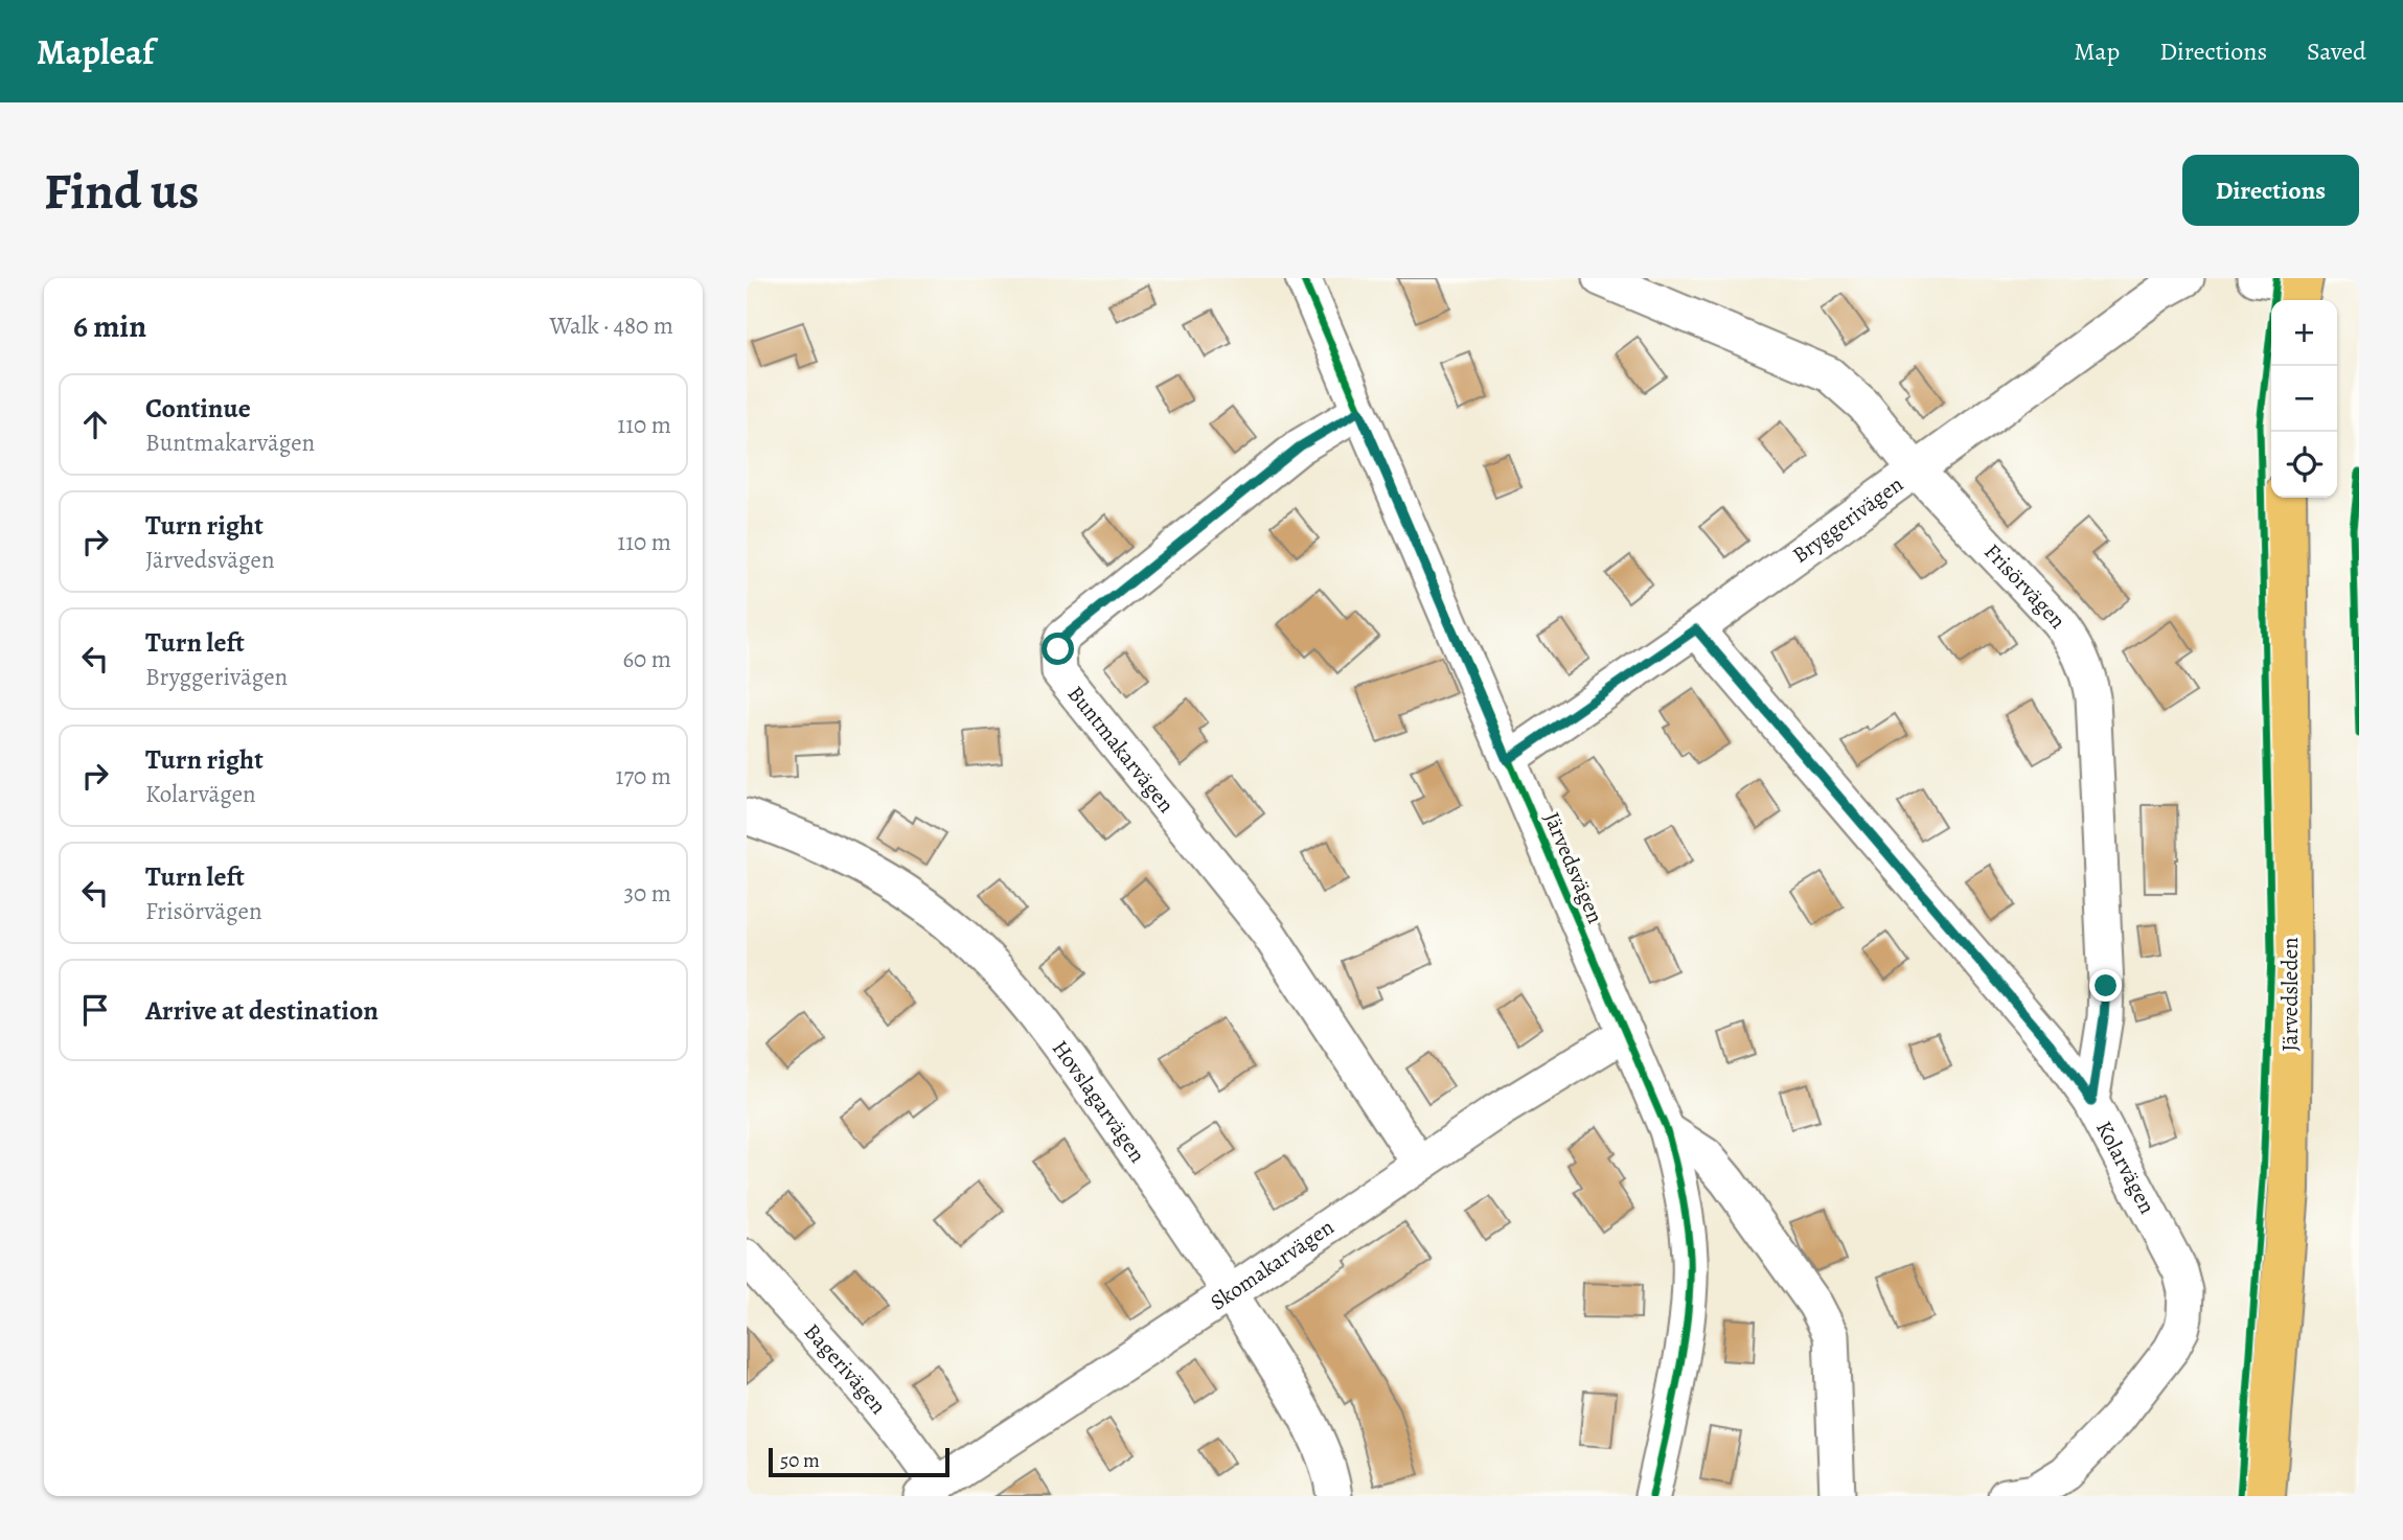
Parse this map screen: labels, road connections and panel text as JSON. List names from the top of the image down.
{
  "streets": {
    "main road": ["Järvedsleden"],
    "street": [
      "Bryggerivägen",
      "Frisörvägen",
      "Buntmakarvägen",
      "Järvedsvägen",
      "Hovslagarvägen",
      "Kolarvägen",
      "Skomakarvägen",
      "Bagerivägen"
    ]
  },
  "crossings": [
    ["Bryggerivägen", "Frisörvägen"],
    ["Bryggerivägen", "Järvedsvägen"],
    ["Bryggerivägen", "Kolarvägen"],
    ["Frisörvägen", "Kolarvägen"],
    ["Buntmakarvägen", "Järvedsvägen"],
    ["Buntmakarvägen", "Skomakarvägen"],
    ["Järvedsvägen", "Skomakarvägen"],
    ["Hovslagarvägen", "Skomakarvägen"],
    ["Skomakarvägen", "Bagerivägen"]
  ],
  "scale_bar": "50 m",
  "page": {
    "header": "Mapleaf",
    "nav": ["Map", "Directions", "Saved"],
    "buttons": "Directions",
    "title": "Find us",
    "heading": ["6 min", "Walk · 480 m"],
    "map_buttons": ["+", "−"],
    "list": [
      ["Continue", "Buntmakarvägen", "110 m"],
      ["Turn right", "Järvedsvägen", "110 m"],
      ["Turn left", "Bryggerivägen", "60 m"],
      ["Turn right", "Kolarvägen", "170 m"],
      ["Turn left", "Frisörvägen", "30 m"],
      "Arrive at destination"
    ],
    "scale": "50 m"
  }
}
